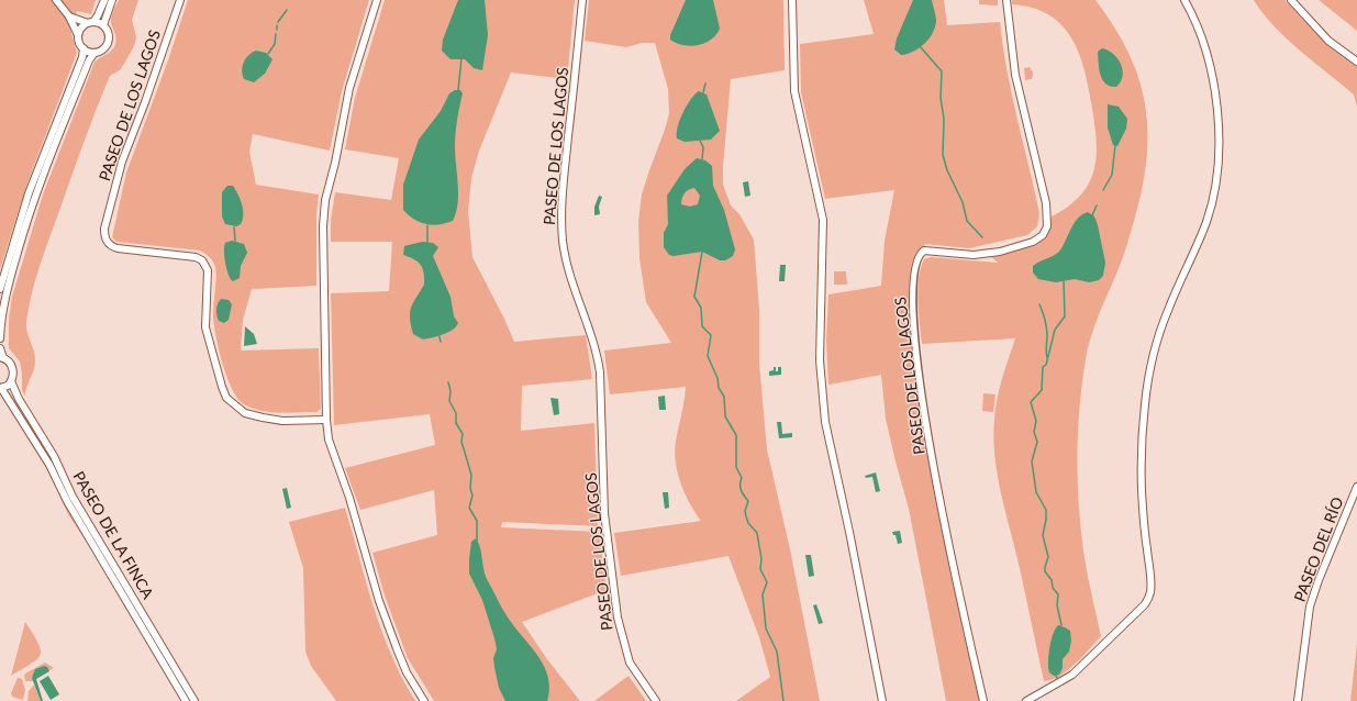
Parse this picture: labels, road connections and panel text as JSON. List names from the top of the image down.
{
  "streets": {
    "street": ["PASEO DE LOS LAGOS", "PASEO DE LA FINCA", "PASEO DEL RÍO"]
  }
}
